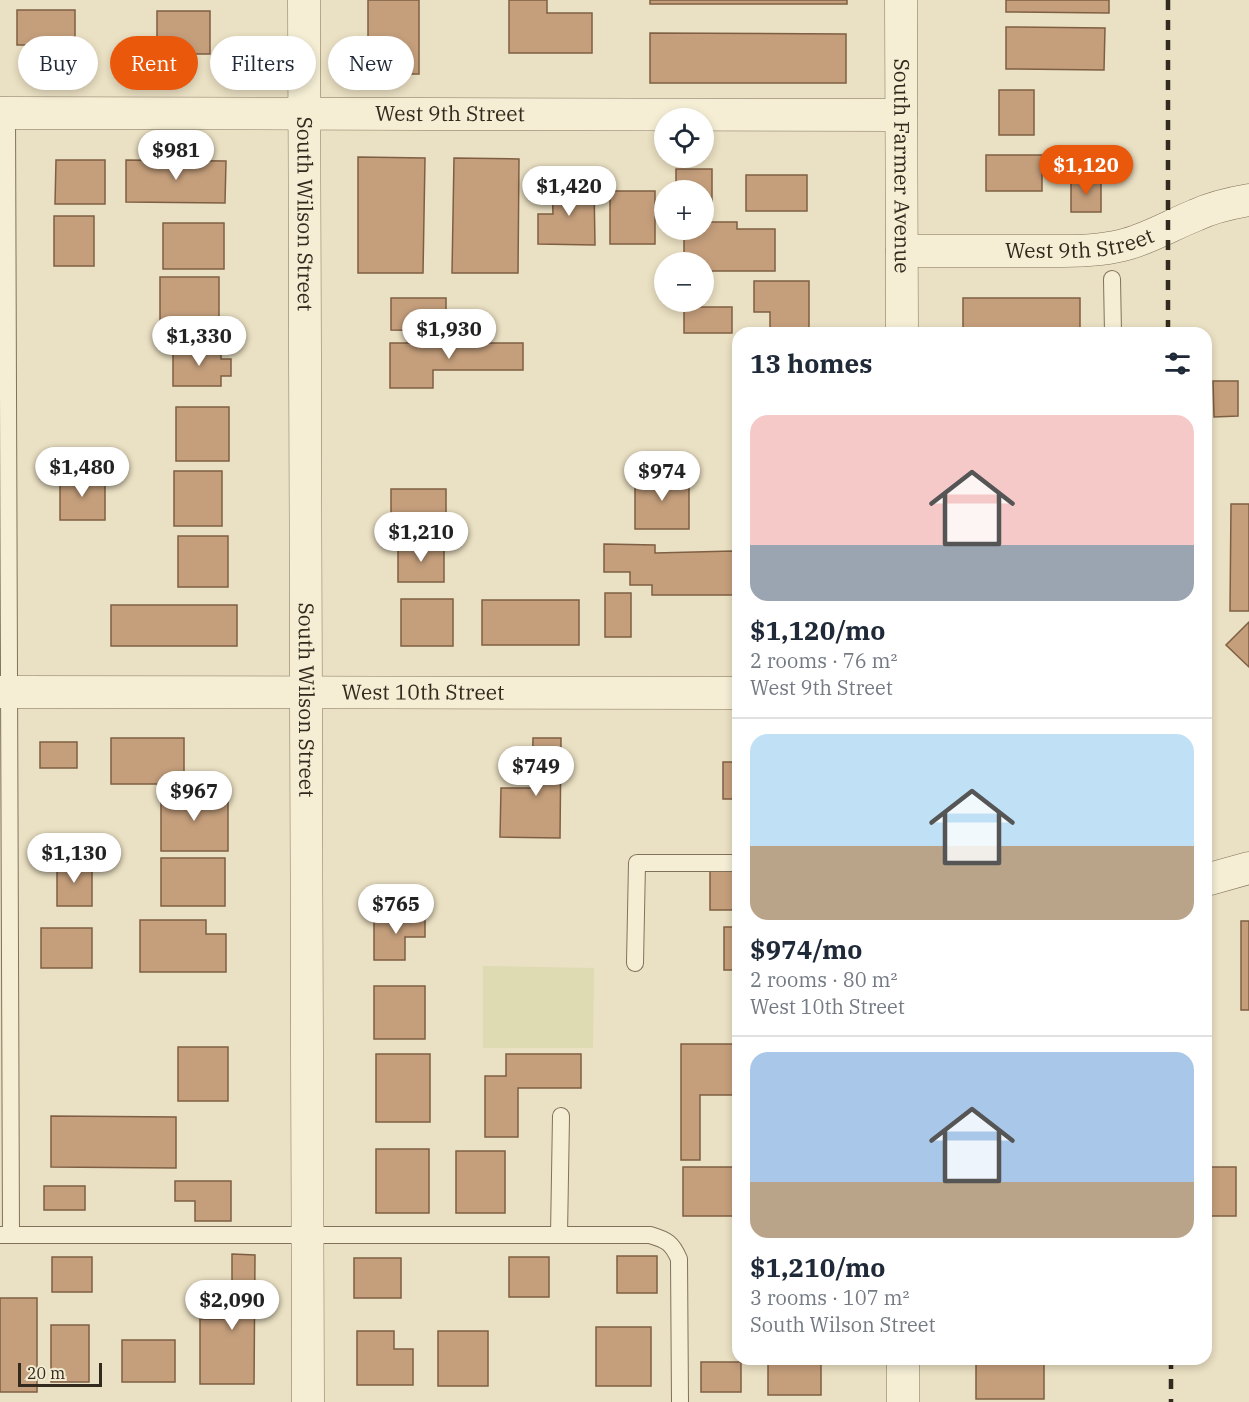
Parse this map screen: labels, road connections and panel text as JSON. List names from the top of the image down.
{
  "streets": {
    "street": [
      "West 9th Street",
      "South Farmer Avenue",
      "South Wilson Street",
      "West 10th Street"
    ]
  },
  "crossings": [
    ["West 9th Street", "South Farmer Avenue"],
    ["West 9th Street", "South Wilson Street"],
    ["South Wilson Street", "West 10th Street"]
  ],
  "scale_bar": "20 m",
  "page": {
    "chip": [
      "Buy",
      "Rent",
      "Filters",
      "New"
    ],
    "map_buttons": ["+", "−"],
    "price": [
      "$981",
      "$1,120",
      "$1,420",
      "$1,930",
      "$1,330",
      "$1,480",
      "$974",
      "$1,210",
      "$749",
      "$967",
      "$1,130",
      "$765",
      "$2,090"
    ],
    "heading": "13 homes",
    "list": [
      {
        "name": "$1,120/mo",
        "note": "2 rooms · 76 m² · West 9th Street"
      },
      {
        "name": "$974/mo",
        "note": "2 rooms · 80 m² · West 10th Street"
      },
      {
        "name": "$1,210/mo",
        "note": "3 rooms · 107 m² · South Wilson Street"
      }
    ],
    "scale": "20 m"
  }
}
